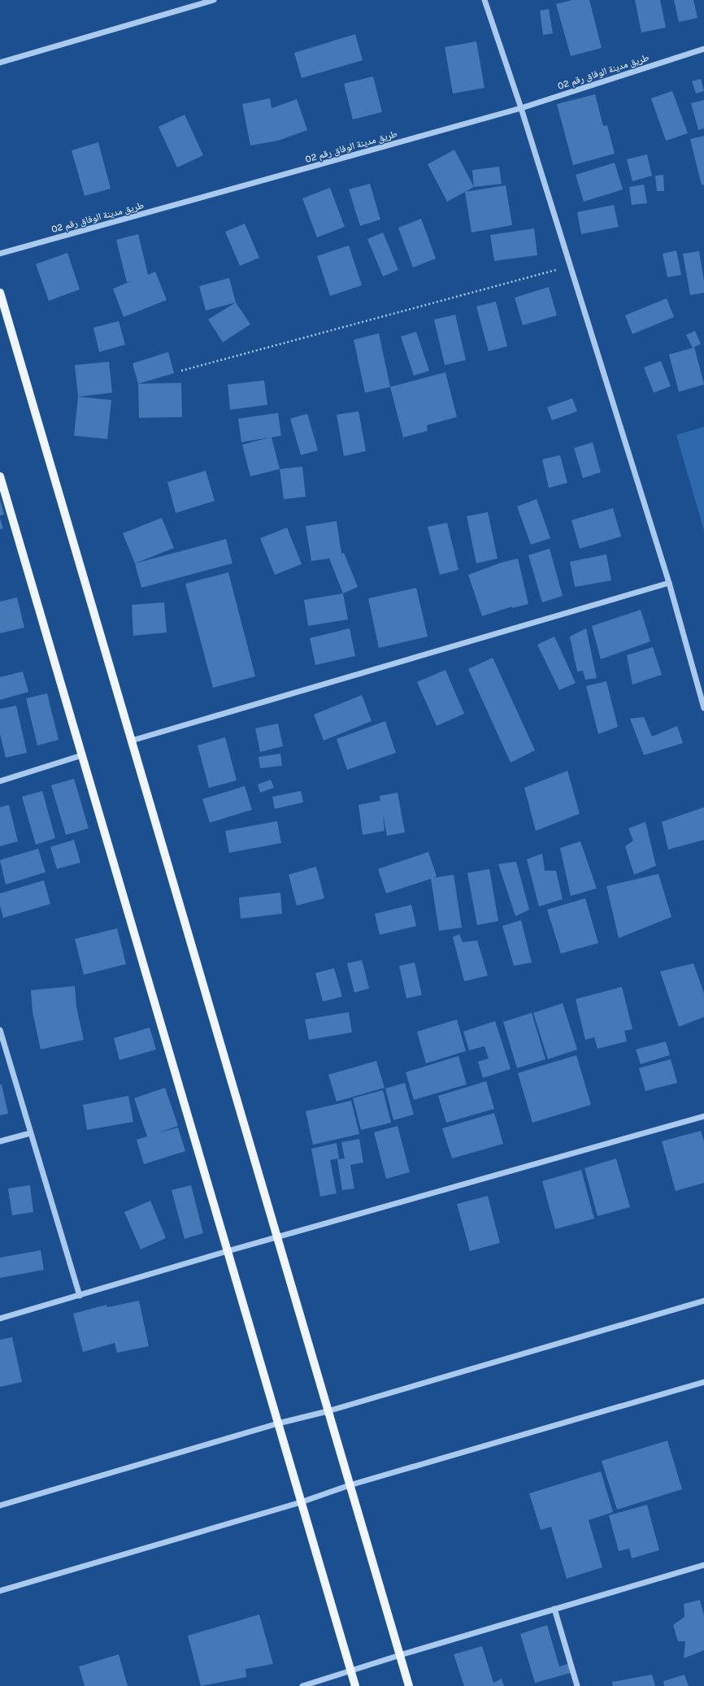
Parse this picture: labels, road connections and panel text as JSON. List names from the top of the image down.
{
  "streets": {
    "street": ["طريق مدينة الوفاق رقم 02"]
  }
}
